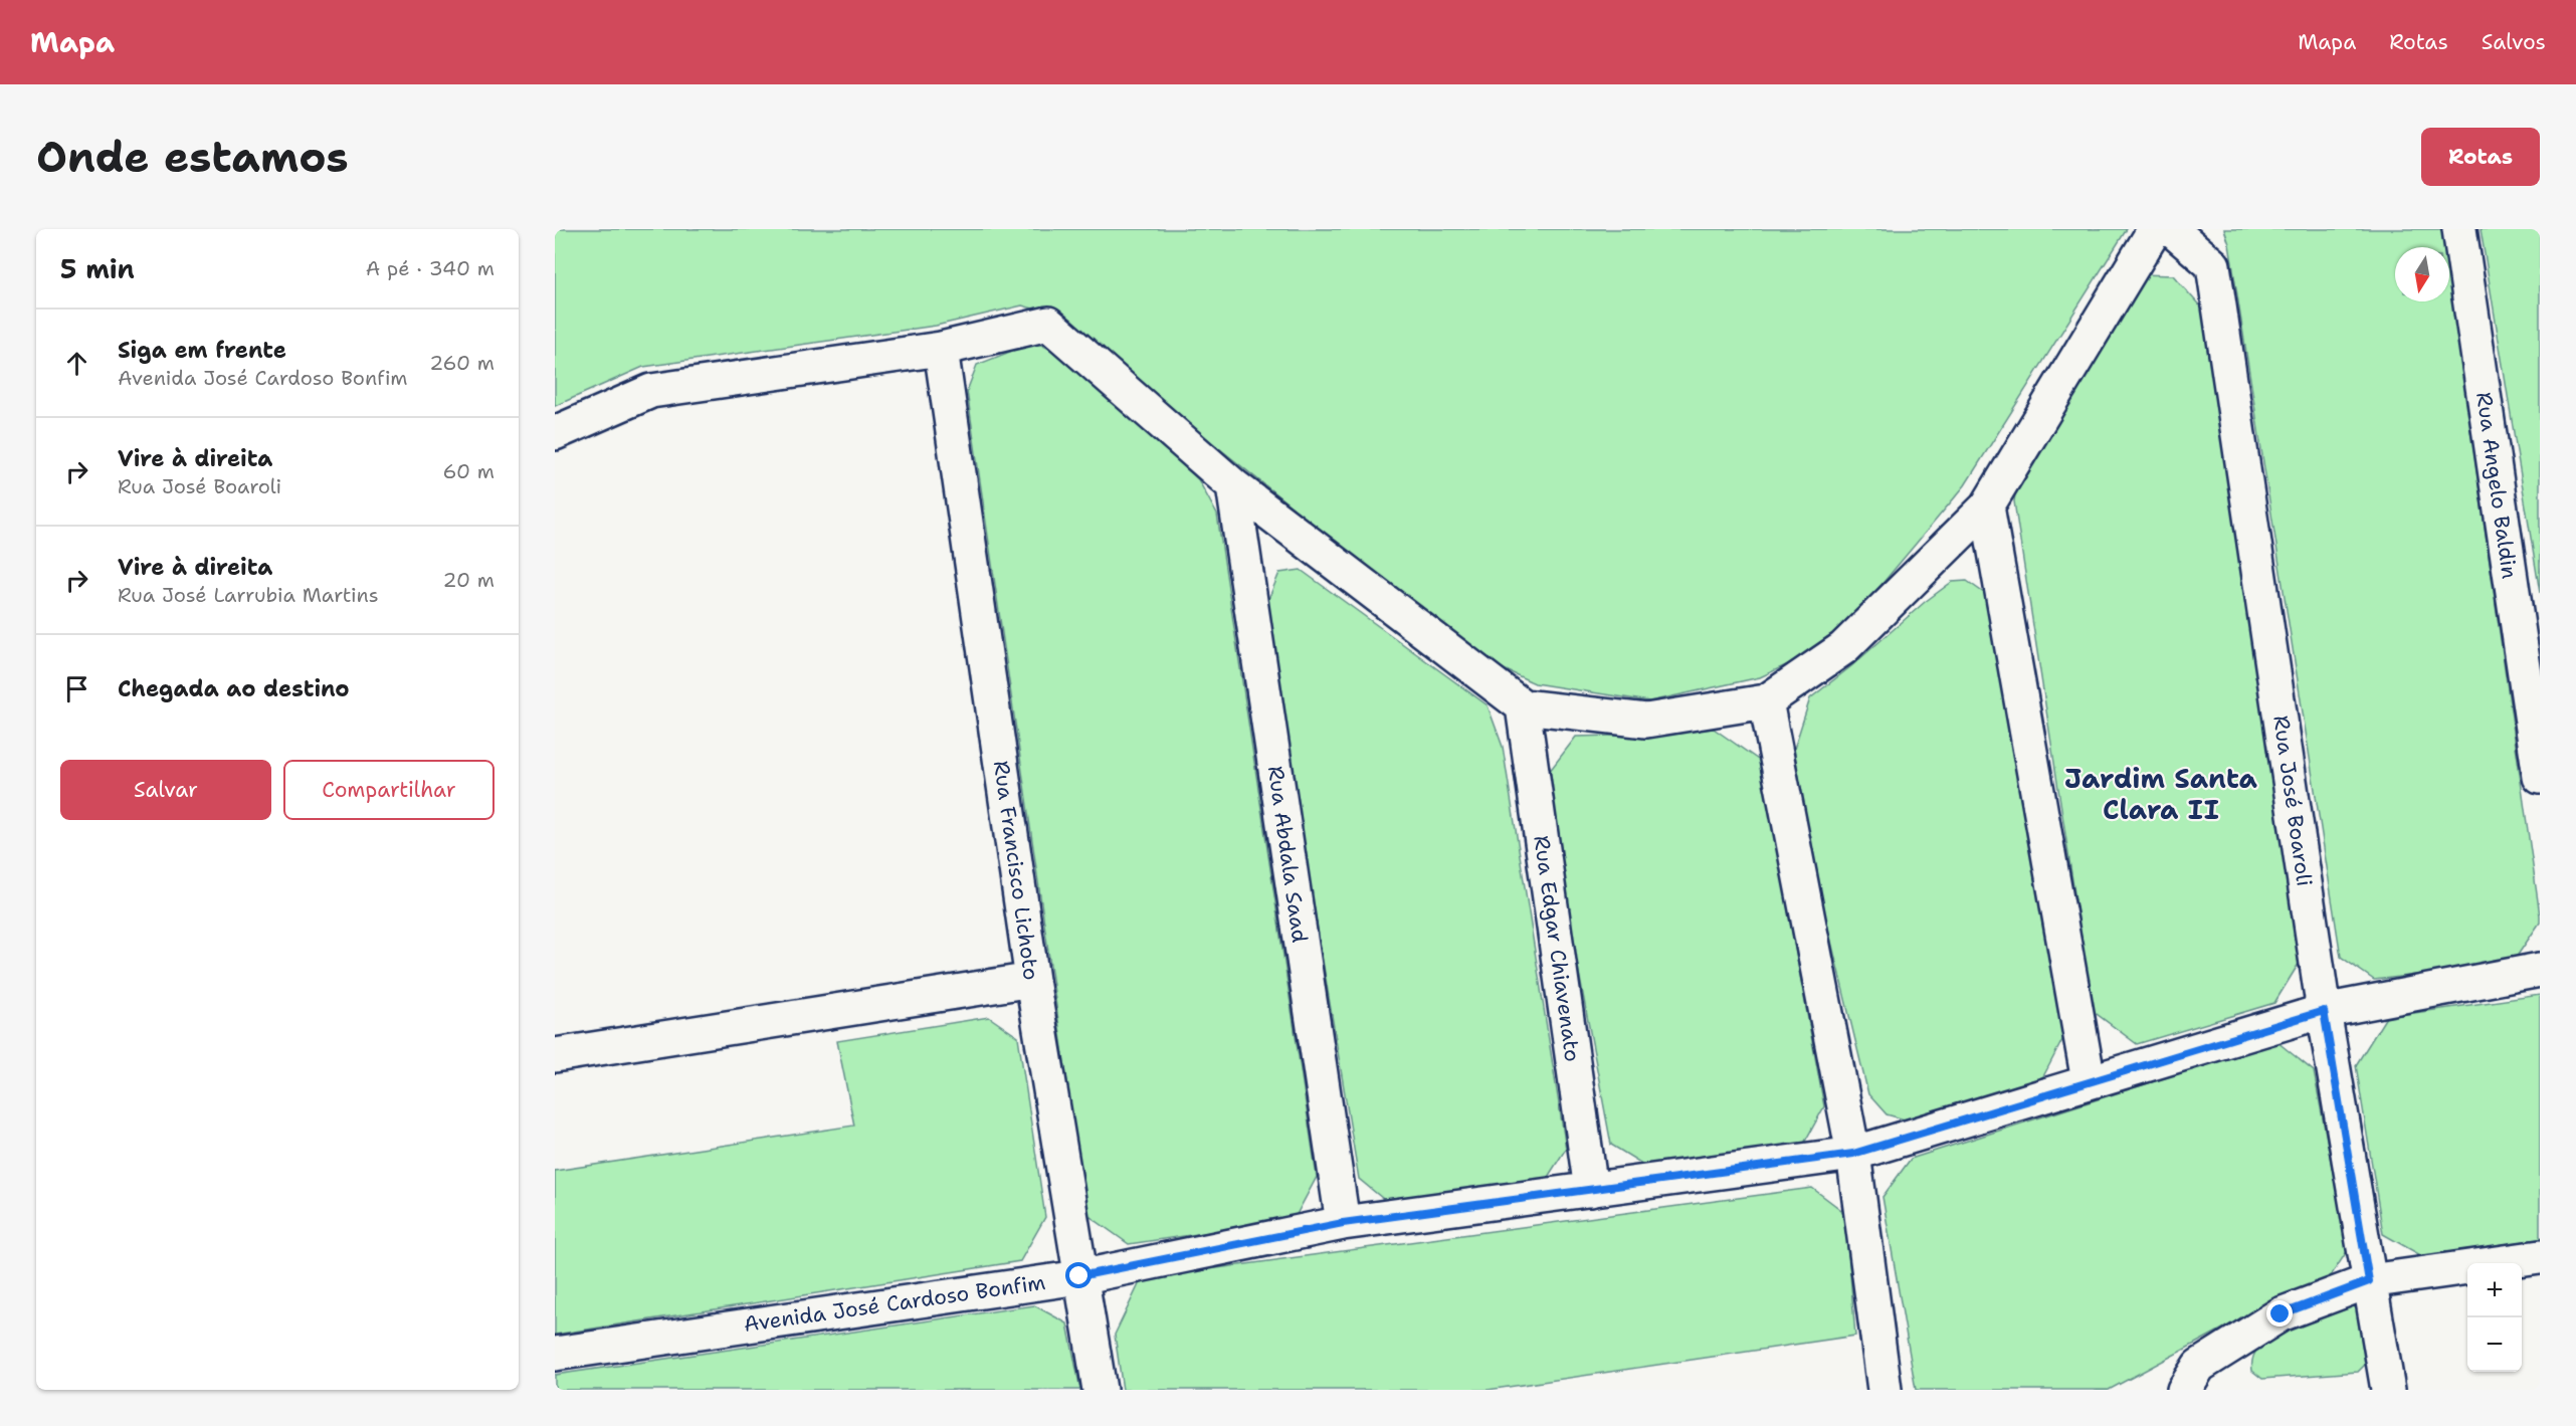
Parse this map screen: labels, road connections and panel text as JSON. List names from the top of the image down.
{
  "streets": {
    "street": [
      "Rua Angelo Baldin",
      "Rua José Boaroli",
      "Rua Abdala Saad",
      "Rua Francisco Lichoto",
      "Rua Edgar Chiavenato",
      "Avenida José Cardoso Bonfim"
    ]
  },
  "crossings": [
    ["Rua José Boaroli", "Avenida José Cardoso Bonfim"],
    ["Rua Abdala Saad", "Avenida José Cardoso Bonfim"],
    ["Rua Francisco Lichoto", "Avenida José Cardoso Bonfim"],
    ["Rua Edgar Chiavenato", "Avenida José Cardoso Bonfim"]
  ],
  "districts": ["Jardim Santa Clara II"],
  "north": "bottom",
  "page": {
    "header": "Mapa",
    "nav": ["Mapa", "Rotas", "Salvos"],
    "buttons": [
      "Rotas",
      ["Salvar", "Compartilhar"]
    ],
    "title": "Onde estamos",
    "heading": ["5 min", "A pé · 340 m"],
    "list": [
      ["Siga em frente", "Avenida José Cardoso Bonfim", "260 m"],
      ["Vire à direita", "Rua José Boaroli", "60 m"],
      ["Vire à direita", "Rua José Larrubia Martins", "20 m"],
      "Chegada ao destino"
    ],
    "map_buttons": ["+", "−"]
  }
}
